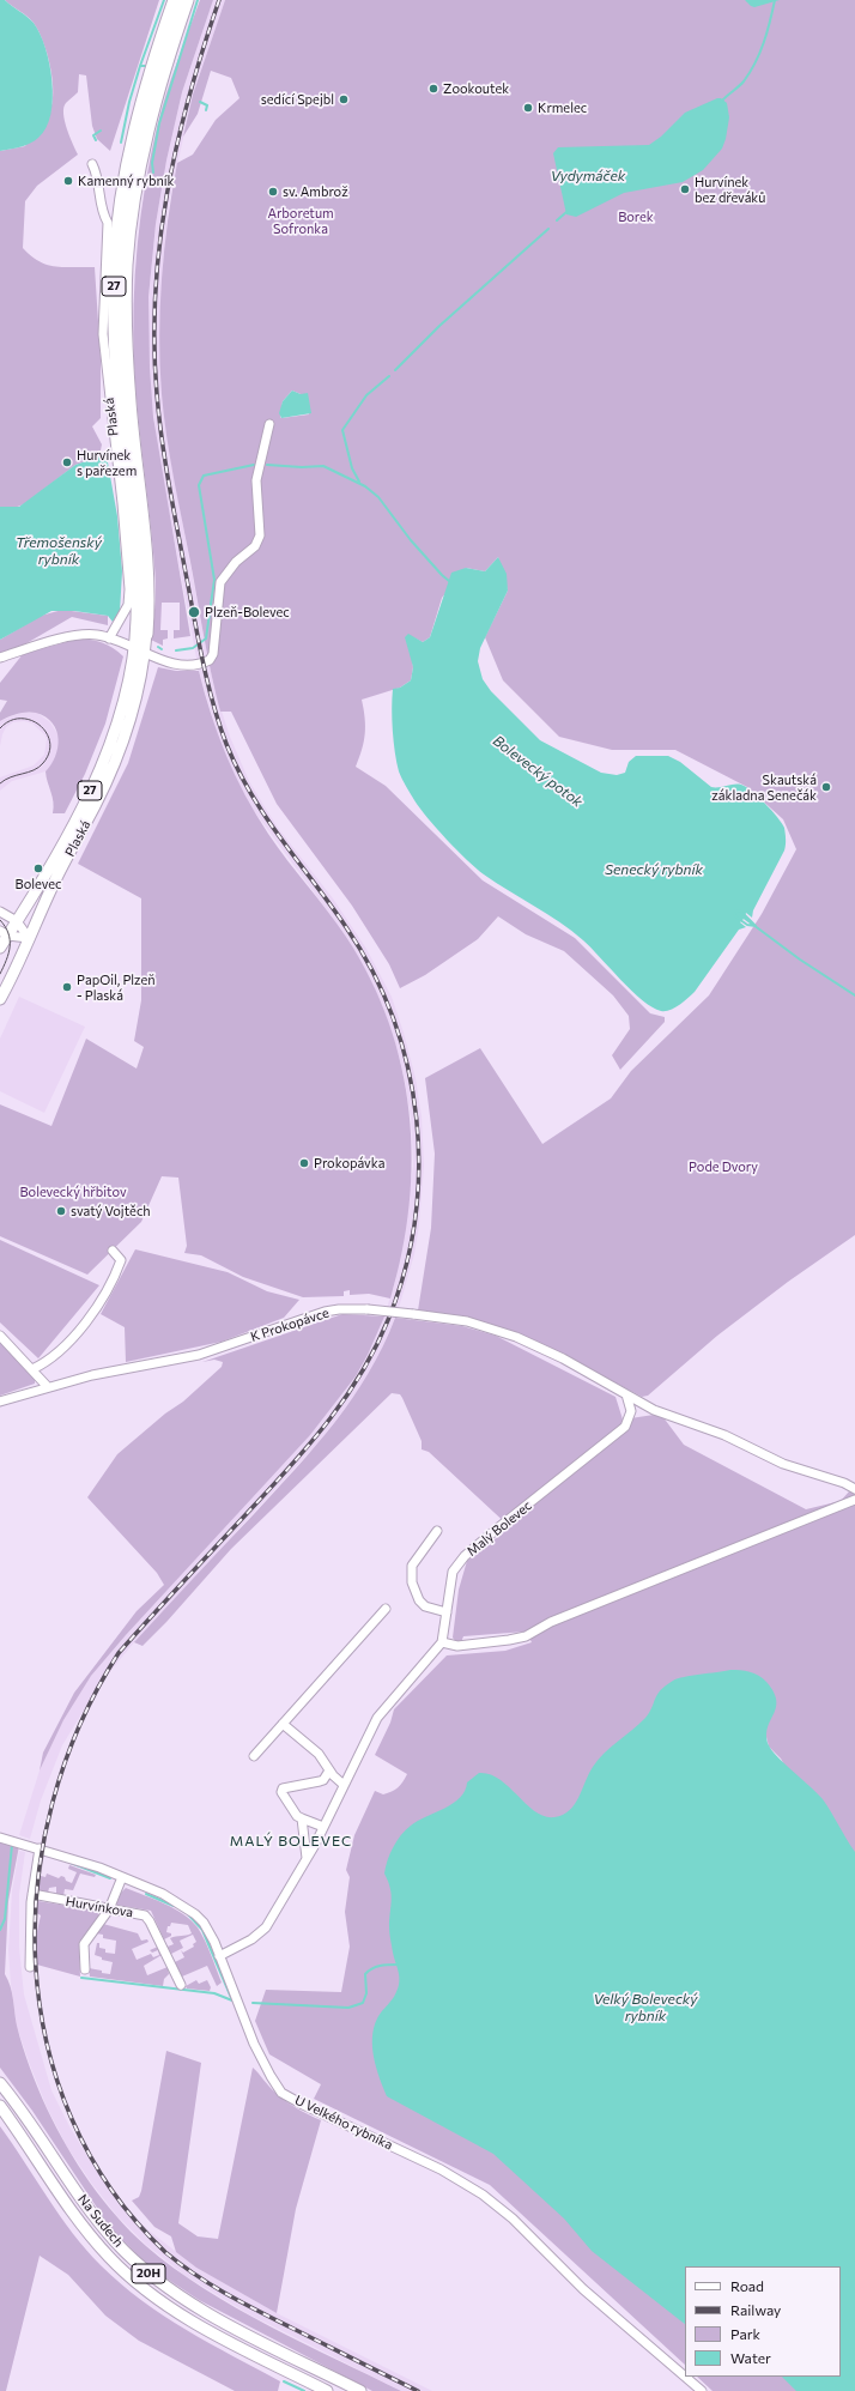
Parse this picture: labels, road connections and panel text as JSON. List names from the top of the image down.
{
  "streets": {
    "highway": ["27", "Plaská"],
    "main road": ["Na Sudech", "20H"],
    "street": [
      "K Prokopávce",
      "Malý Bolevec",
      "Hurvínkova",
      "U Velkého rybníka"
    ]
  },
  "crossings": [
    ["27", "Plaská"],
    ["K Prokopávce", "Malý Bolevec"]
  ],
  "districts": ["MALÝ BOLEVEC"],
  "water": [
    "Vydymáček",
    "Třemošenský rybník",
    "Bolevecký potok",
    "Senecký rybník",
    "Velký Bolevecký rybník"
  ],
  "parks": [
    "Arboretum Sofronka",
    "Borek",
    "Pode Dvory",
    "Bolevecký hřbitov"
  ],
  "places": [
    "Zookoutek",
    "sedící Spejbl",
    "Krmelec",
    "Kamenný rybník",
    "Hurvínek bez dřeváků",
    "sv. Ambrož",
    "Hurvínek s pařezem",
    "Plzeň-Bolevec",
    "Skautská základna Senečák",
    "Bolevec",
    "PapOil, Plzeň - Plaská",
    "Prokopávka",
    "svatý Vojtěch"
  ],
  "legend": [
    "Road",
    "Railway",
    "Park",
    "Water"
  ]
}
